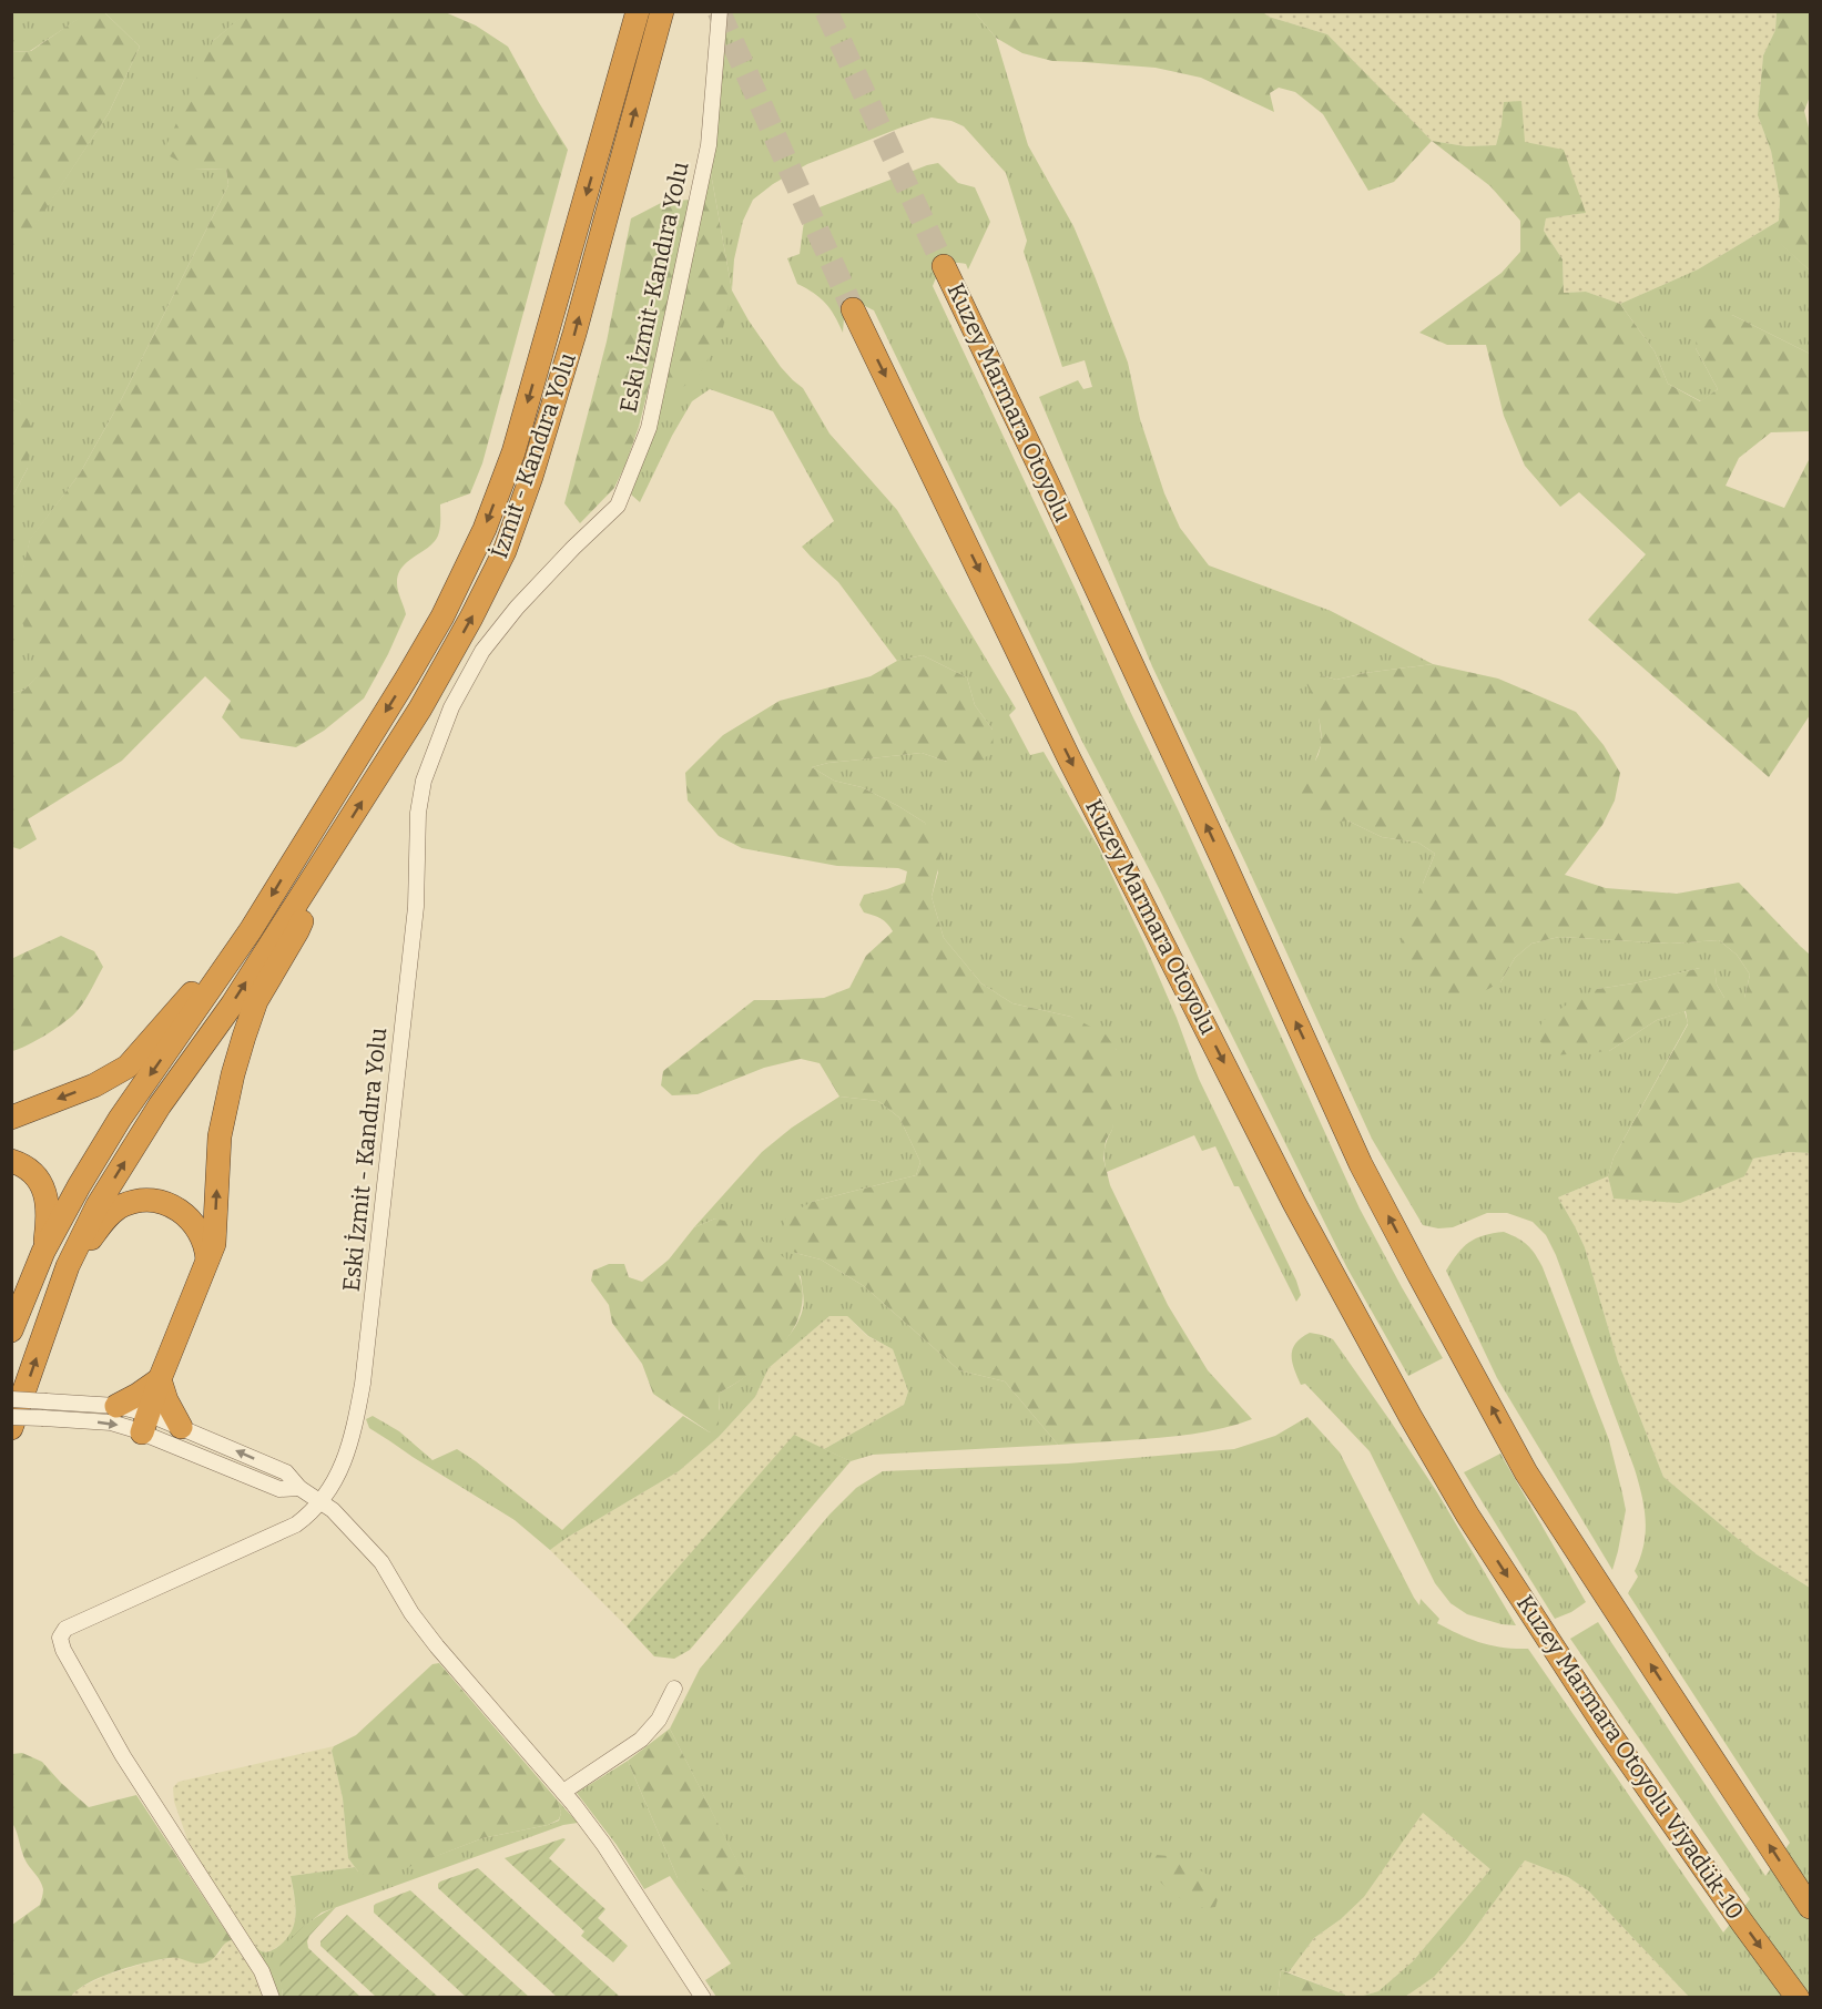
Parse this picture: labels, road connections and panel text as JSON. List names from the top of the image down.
{
  "streets": {
    "highway": ["Kuzey Marmara Otoyolu", "İzmit - Kandıra Yolu", "Kuzey Marmara Otoyolu Viyadük-10"],
    "street": ["Eskı İzmit-Kandıra Yolu", "Eski İzmit - Kandıra Yolu"]
  },
  "crossings": [
    ["Eskı İzmit-Kandıra Yolu", "Eski İzmit - Kandıra Yolu"],
    ["Kuzey Marmara Otoyolu", "Kuzey Marmara Otoyolu Viyadük-10"]
  ],
  "one_way": ["Kuzey Marmara Otoyolu Viyadük-10"]
}
